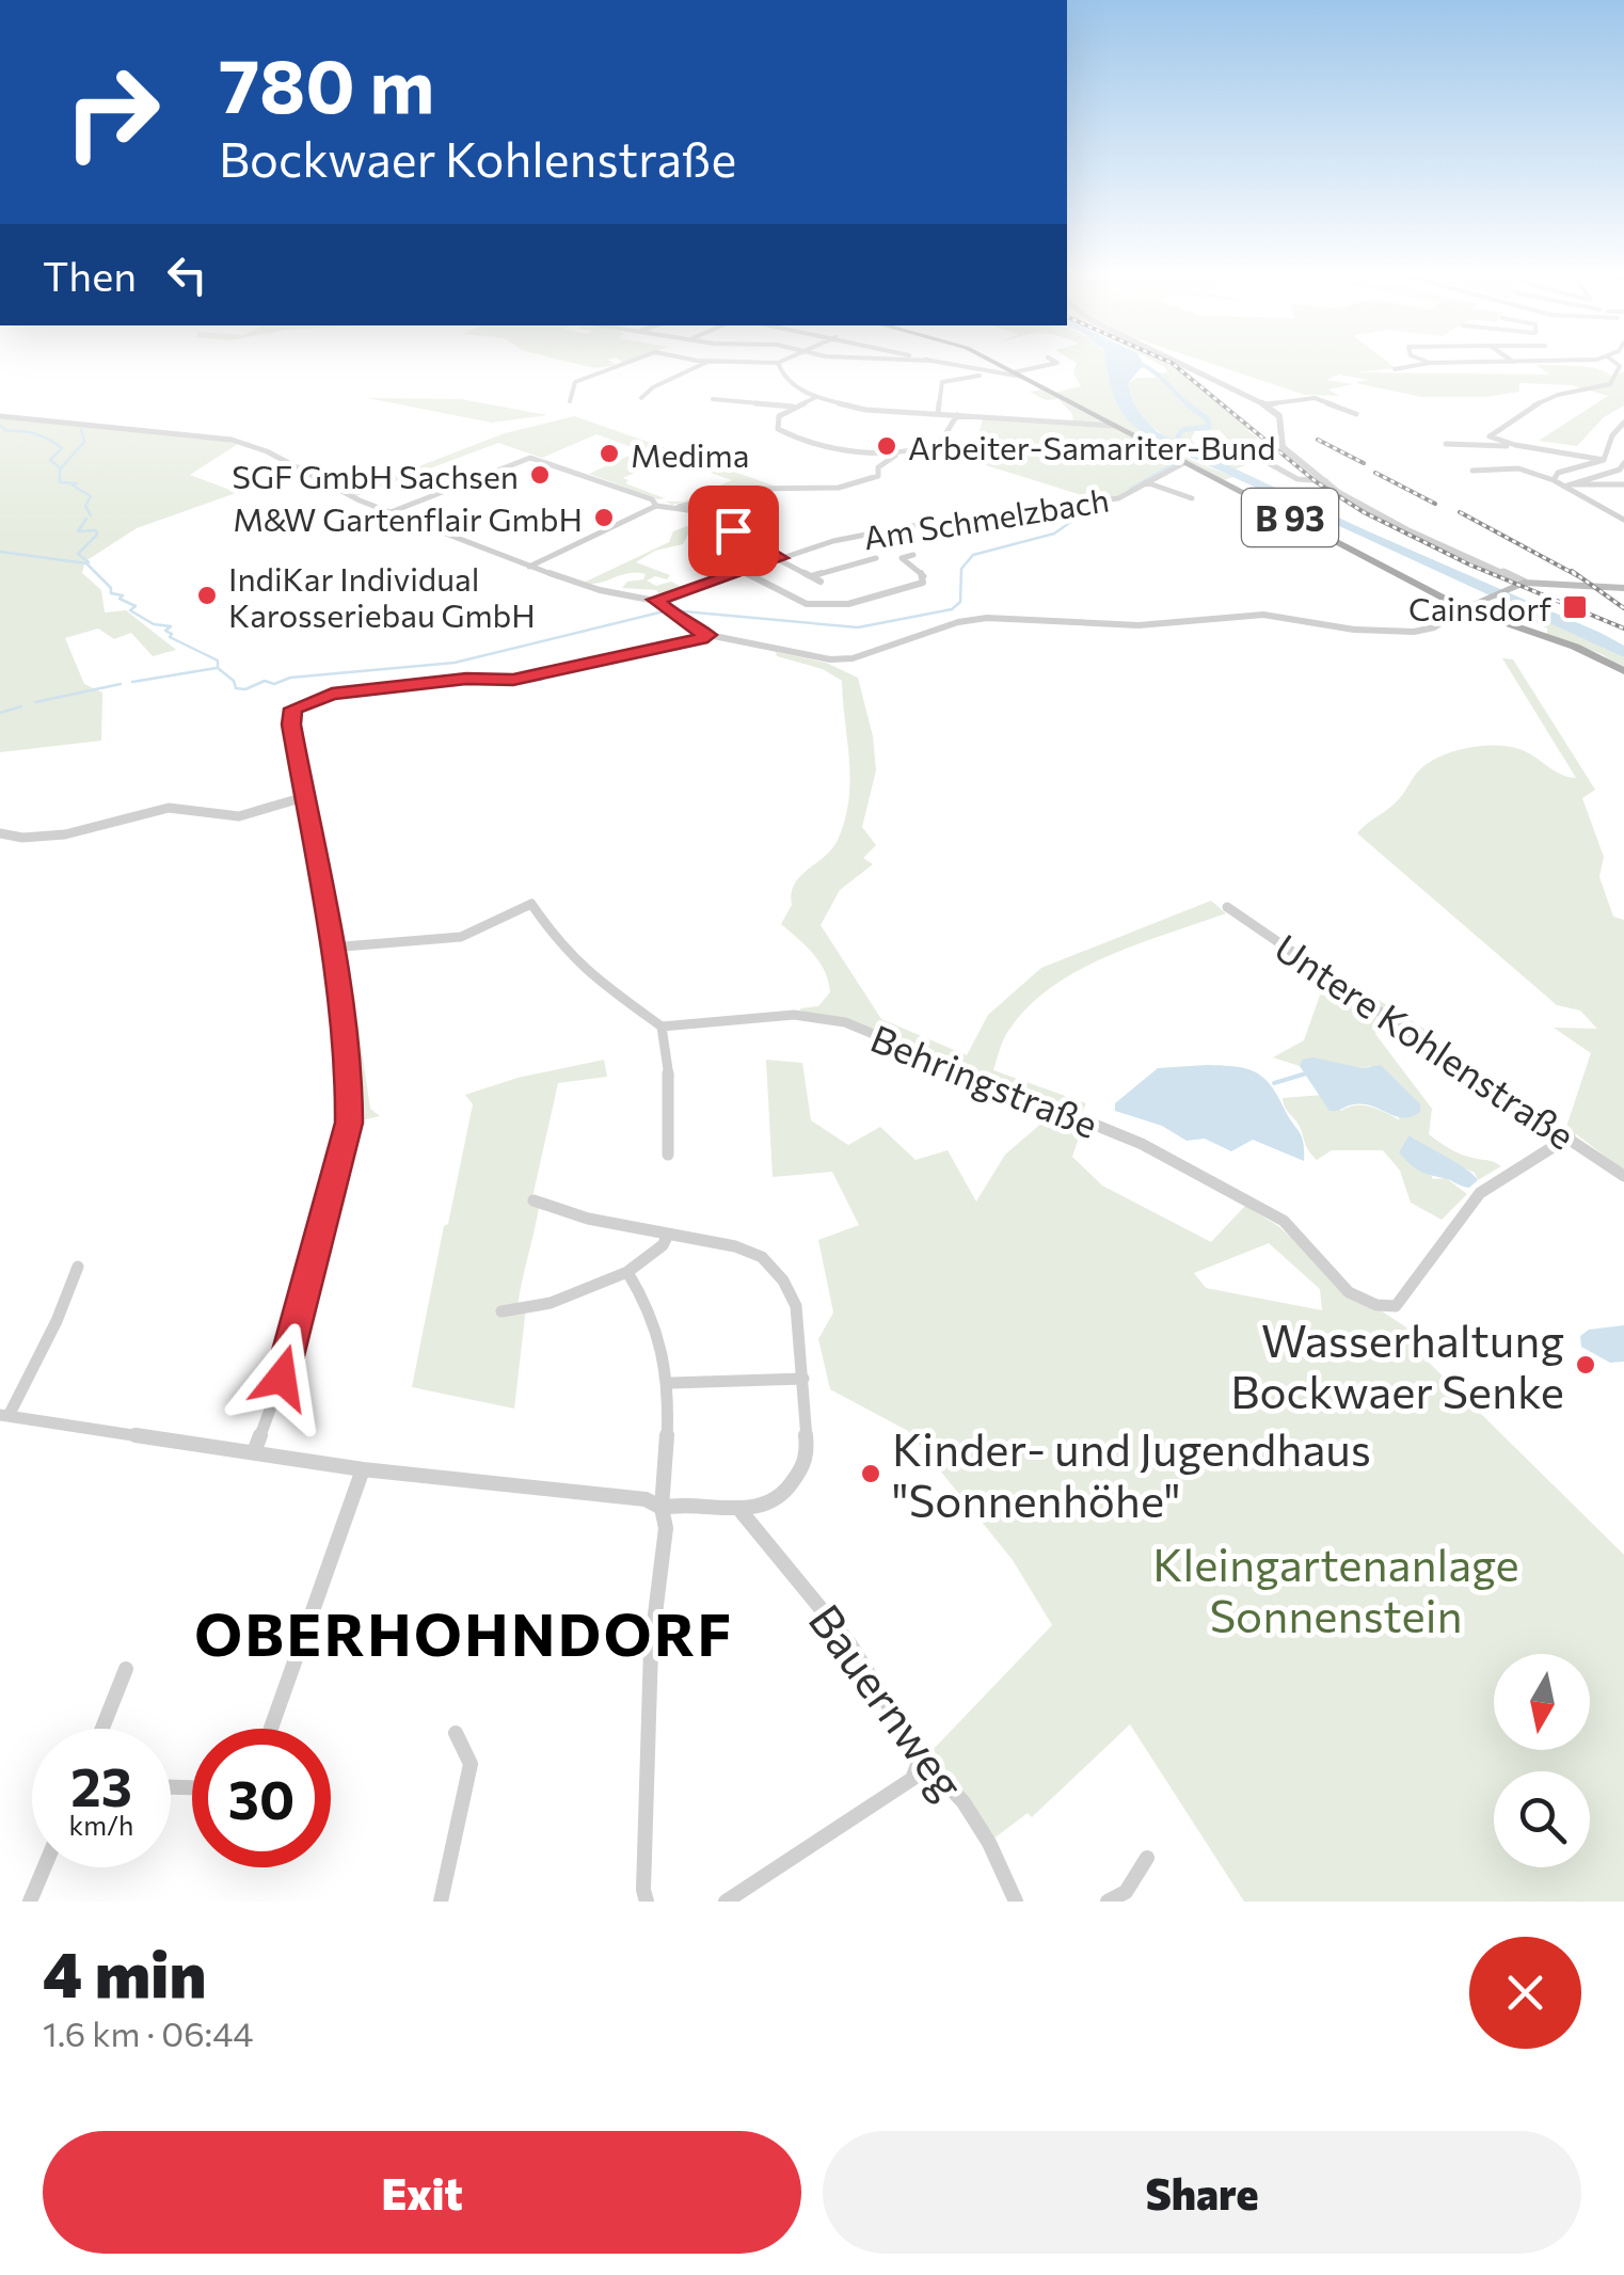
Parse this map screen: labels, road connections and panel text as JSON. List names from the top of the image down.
{
  "streets": {
    "main road": ["B 93"],
    "street": [
      "Am Schmelzbach",
      "Untere Kohlenstraße",
      "Behringstraße",
      "Bauernweg"
    ]
  },
  "crossings": [
    ["Am Schmelzbach", "B 93"],
    ["Untere Kohlenstraße", "Behringstraße"]
  ],
  "districts": ["OBERHOHNDORF"],
  "parks": ["Kleingartenanlage Sonnenstein"],
  "places": {
    "other": [
      "Arbeiter-Samariter-Bund",
      "Medima",
      "SGF GmbH Sachsen",
      "M&W Gartenflair GmbH",
      "IndiKar Individual Karosseriebau GmbH",
      "Wasserhaltung Bockwaer Senke",
      "Kinder- und Jugendhaus \"Sonnenhöhe\""
    ],
    "transit": ["Cainsdorf"]
  },
  "north": "bottom",
  "page": {
    "turn": ["780 m", "Bockwaer Kohlenstraße"],
    "then": "Then",
    "speed": "23 km/h",
    "limit": "30",
    "heading": ["4 min", "1.6 km · 06:44"],
    "buttons": ["Exit", "Share"]
  }
}
